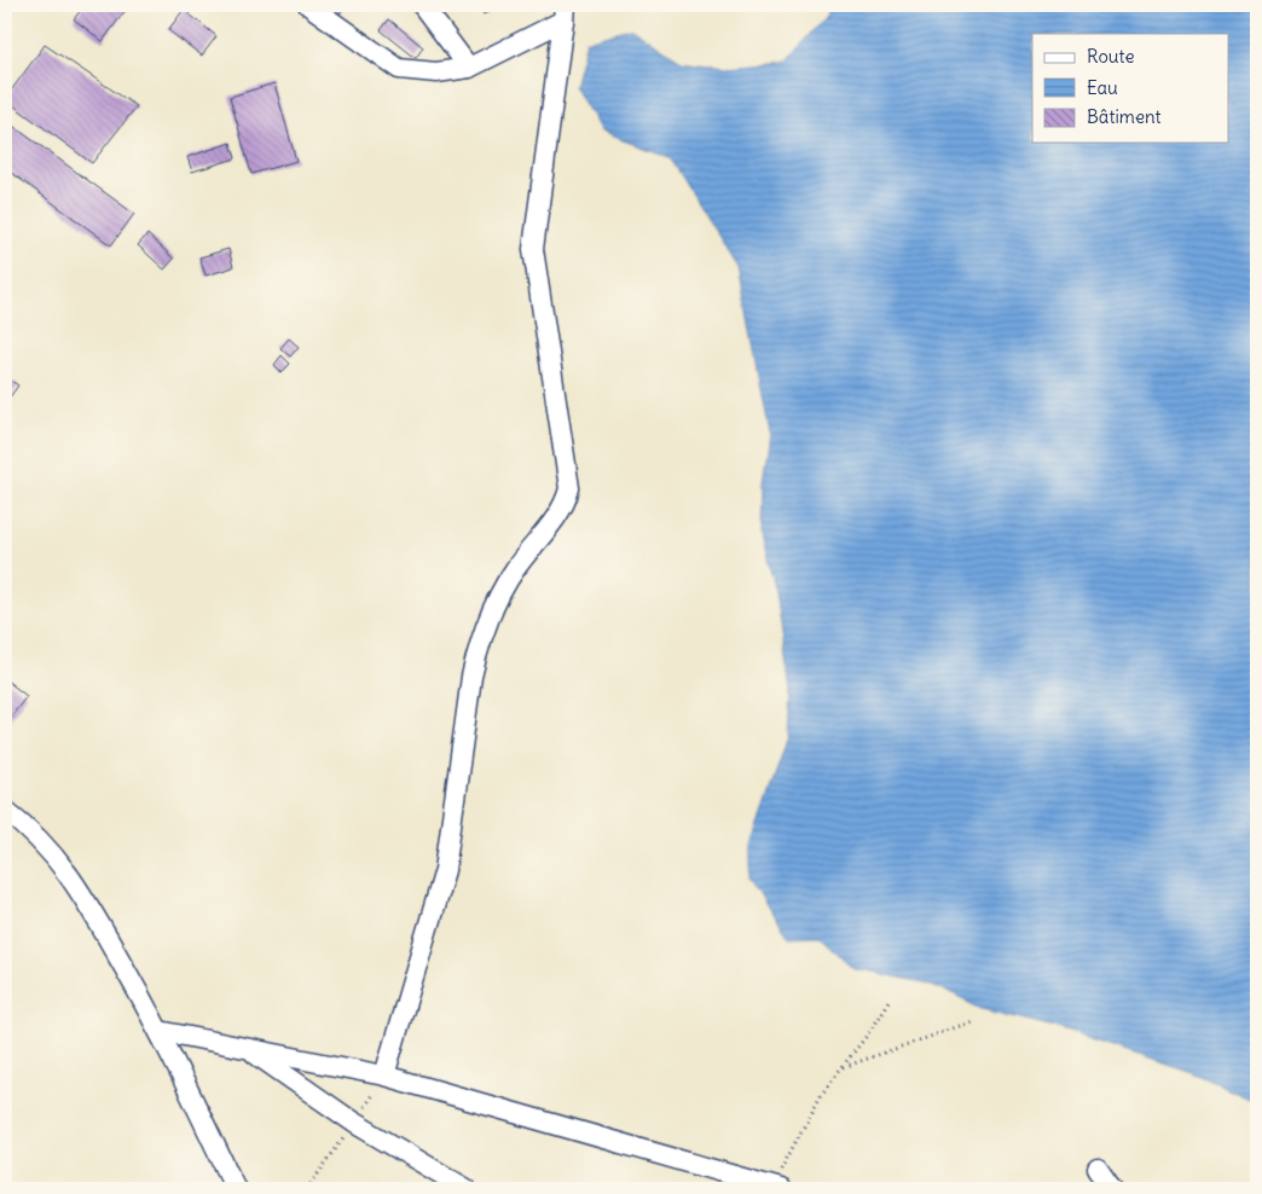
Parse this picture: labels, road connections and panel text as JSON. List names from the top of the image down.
{
  "legend": ["Route", "Eau", "Bâtiment"]
}
